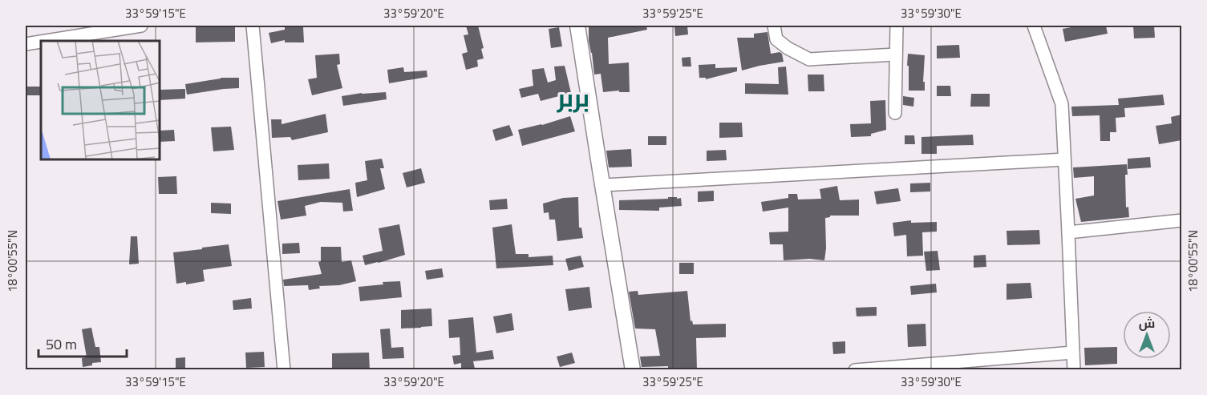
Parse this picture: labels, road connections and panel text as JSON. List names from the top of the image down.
{
  "districts": ["بربر"],
  "scale_bar": "50 m",
  "north": "top",
  "coordinates": [
    "33°59'15\"E",
    "33°59'20\"E",
    "33°59'25\"E",
    "33°59'30\"E",
    "18°00'55\"N"
  ]
}
